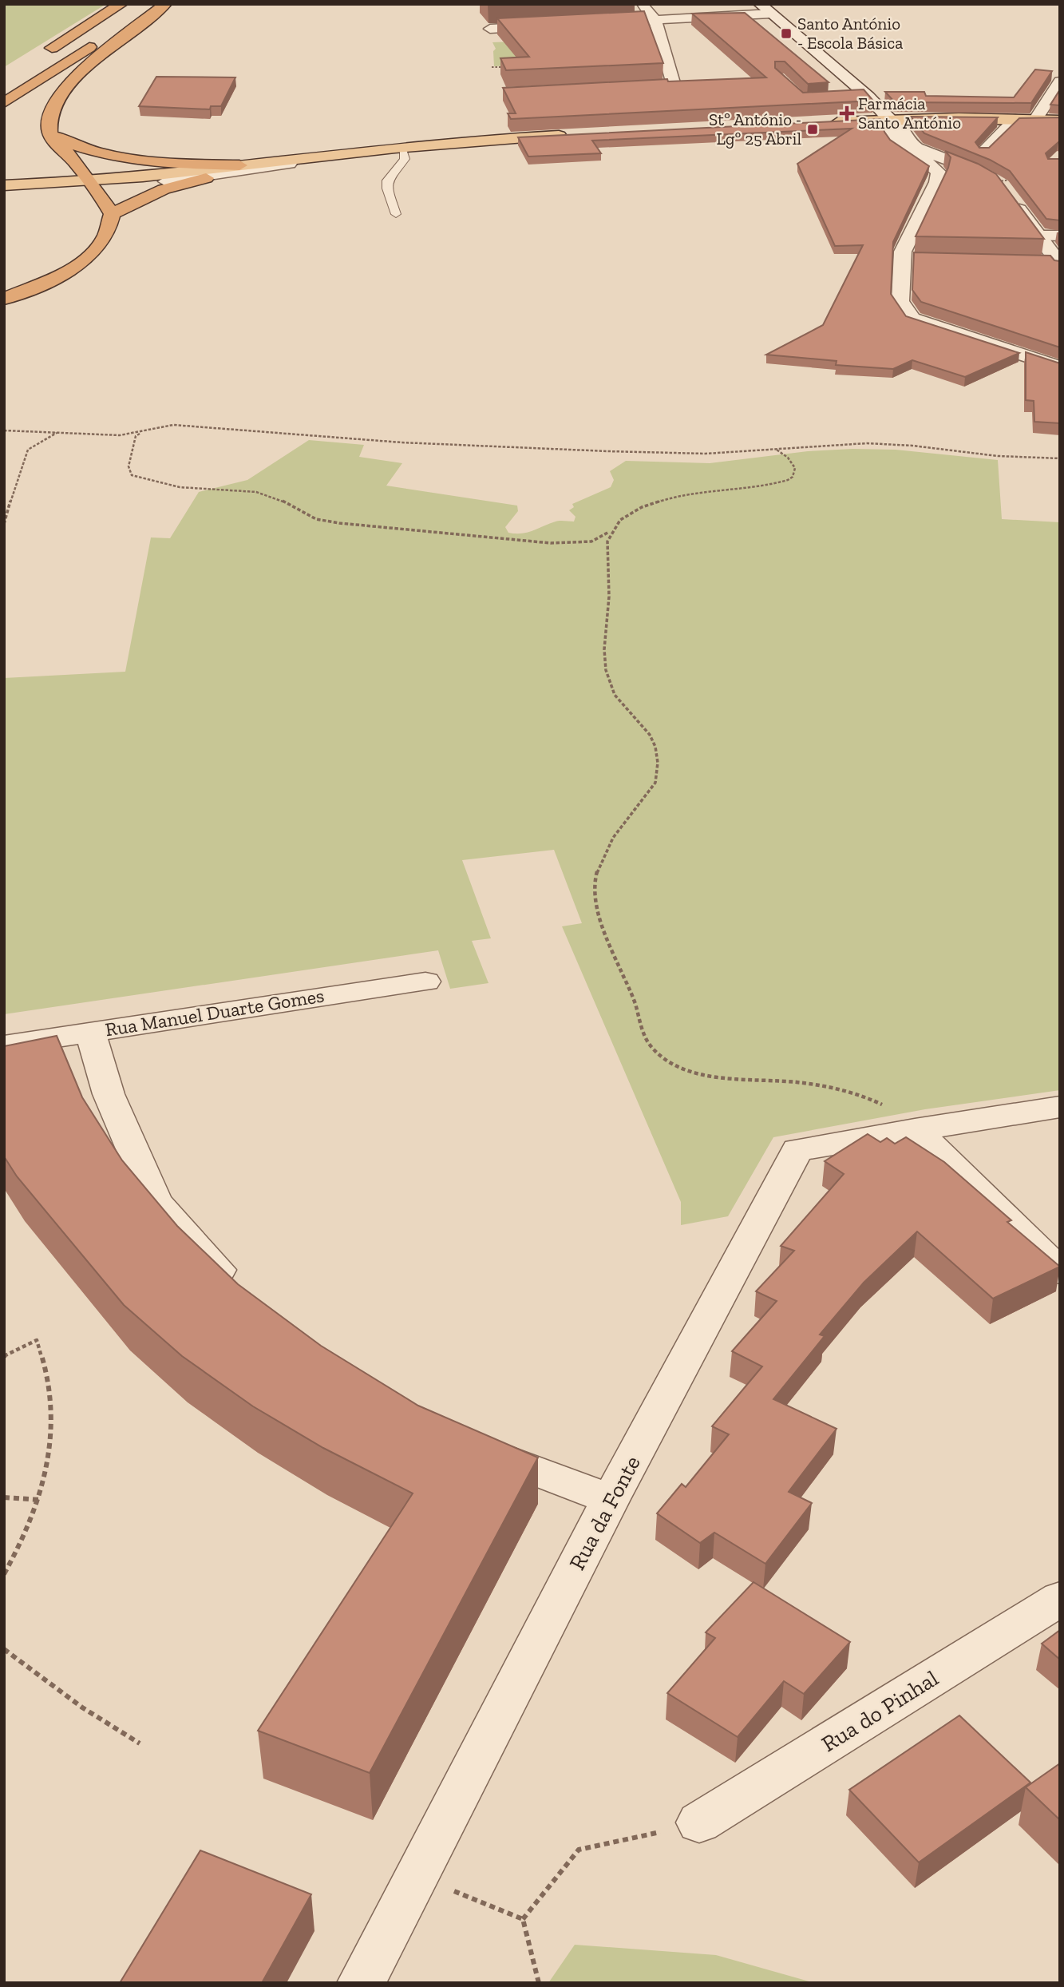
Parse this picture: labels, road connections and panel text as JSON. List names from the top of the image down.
{
  "streets": {
    "street": ["Rua Manuel Duarte Gomes", "Rua da Fonte", "Rua do Pinhal"]
  },
  "places": {
    "transit": ["Santo António - Escola Básica", "Stº António - Lgº 25 Abril"],
    "health": ["Farmácia Santo António"]
  }
}
